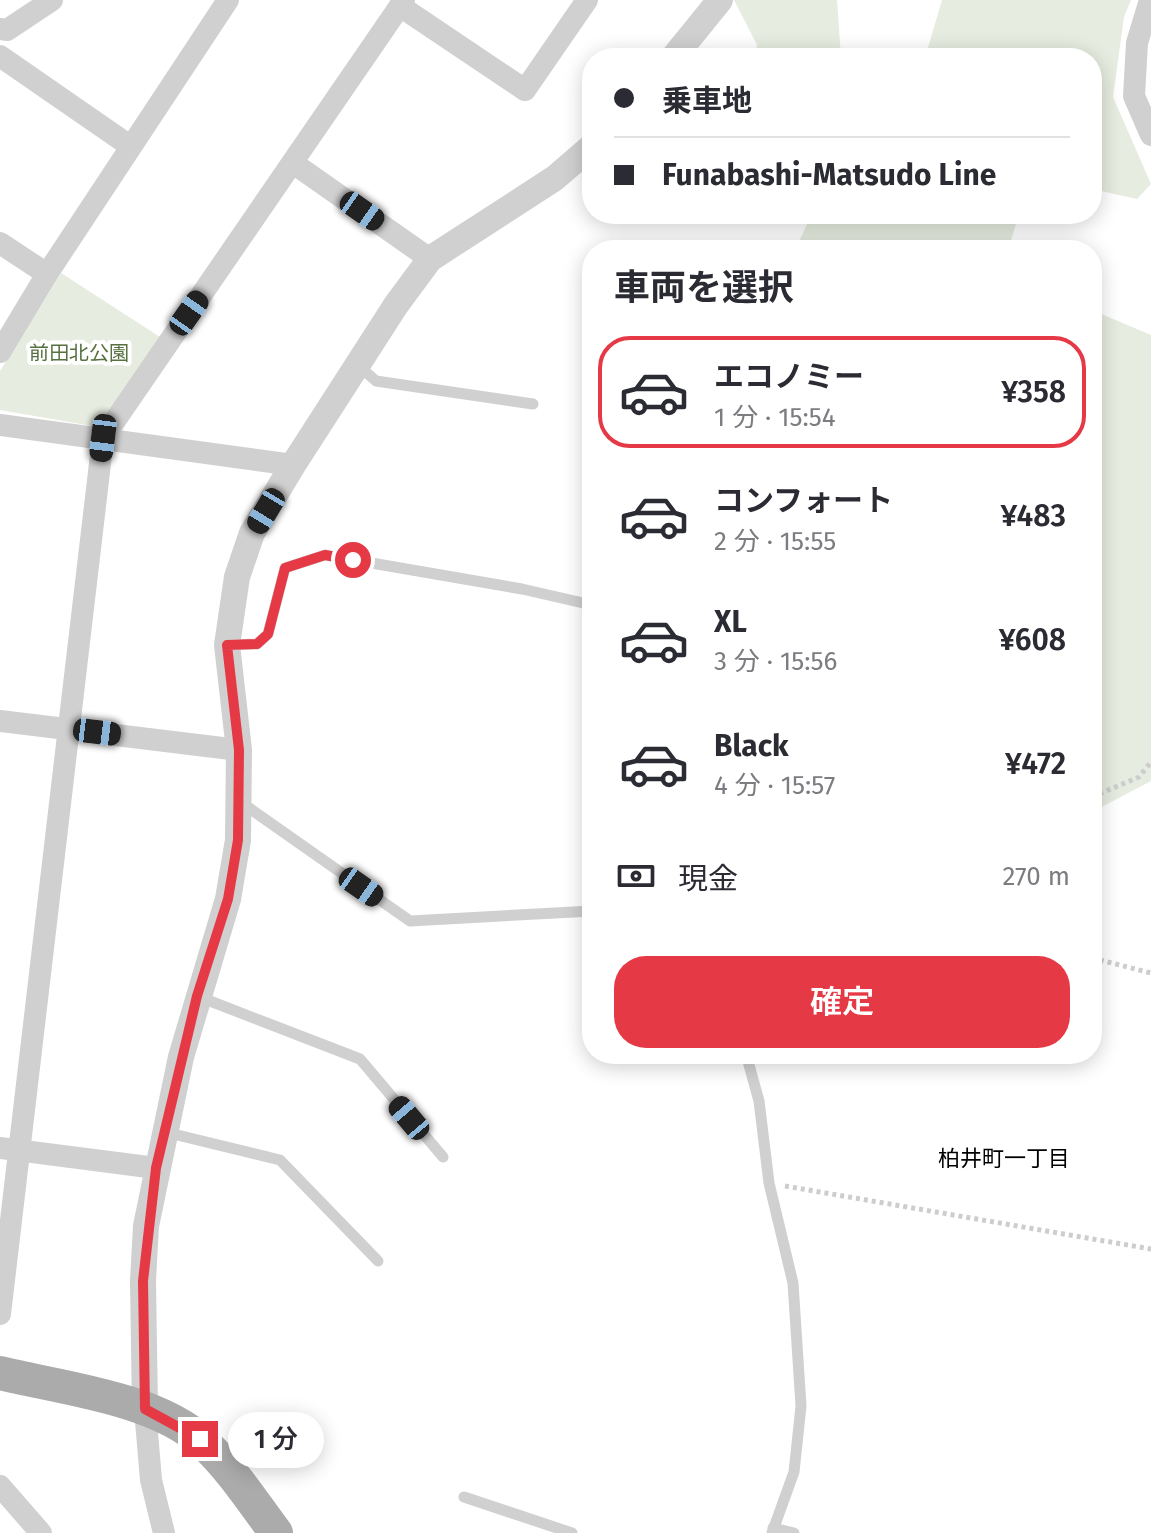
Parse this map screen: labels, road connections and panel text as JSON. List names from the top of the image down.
{
  "districts": ["柏井町一丁目"],
  "parks": ["前田北公園"],
  "page": {
    "banner": ["乗車地", "Funabashi-Matsudo Line"],
    "heading": "車両を選択",
    "list": [
      {
        "name": "エコノミー",
        "note": "1 分 · 15:54",
        "value": "¥358"
      },
      {
        "name": "コンフォート",
        "note": "2 分 · 15:55",
        "value": "¥483"
      },
      {
        "name": "XL",
        "note": "3 分 · 15:56",
        "value": "¥608"
      },
      {
        "name": "Black",
        "note": "4 分 · 15:57",
        "value": "¥472"
      }
    ],
    "pay": ["現金", "270 m"],
    "buttons": "確定",
    "bubble": "1 分"
  }
}
